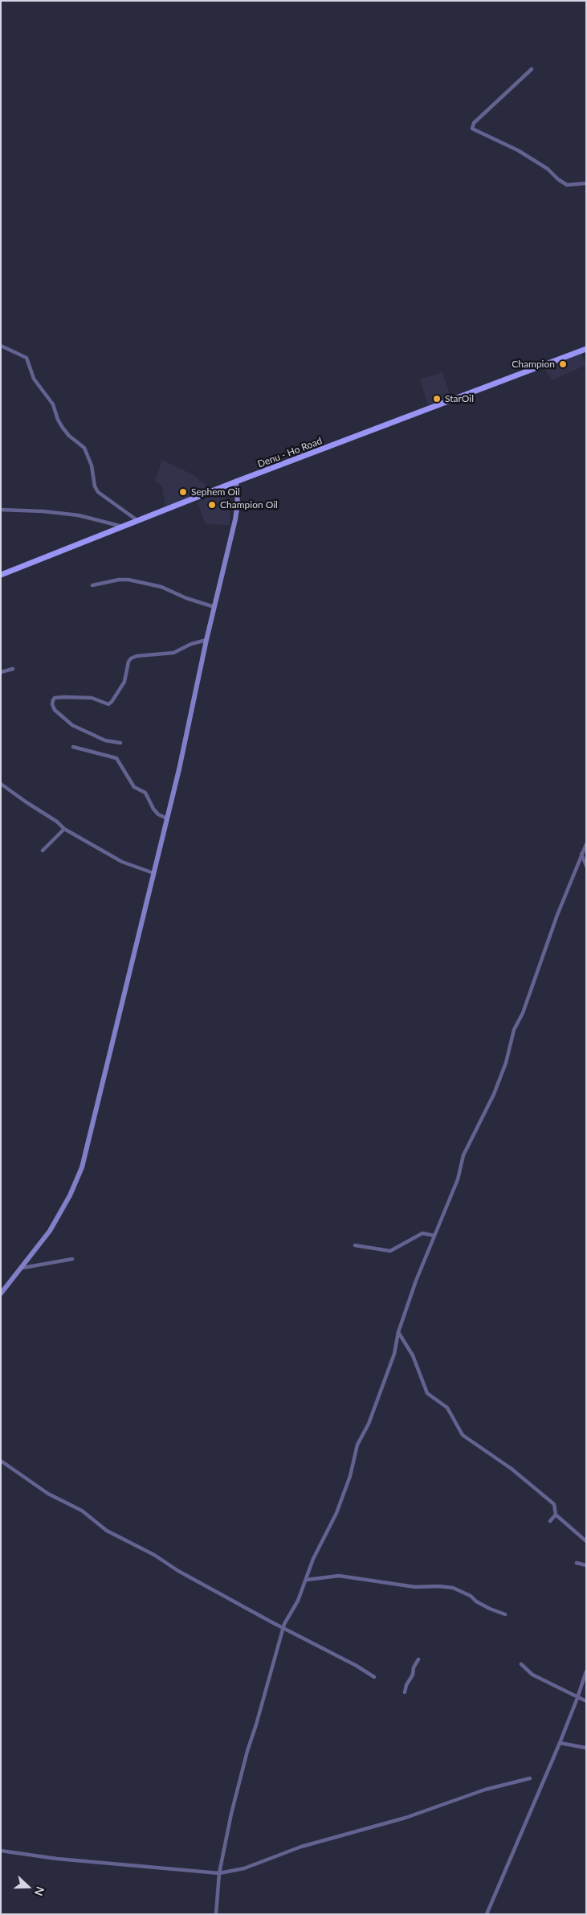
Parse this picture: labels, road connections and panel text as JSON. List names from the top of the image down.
{
  "streets": {
    "main road": ["Denu - Ho Road"]
  },
  "places": [
    "Champion",
    "StarOil",
    "Sephem Oil",
    "Champion Oil"
  ],
  "north": "right"
}
